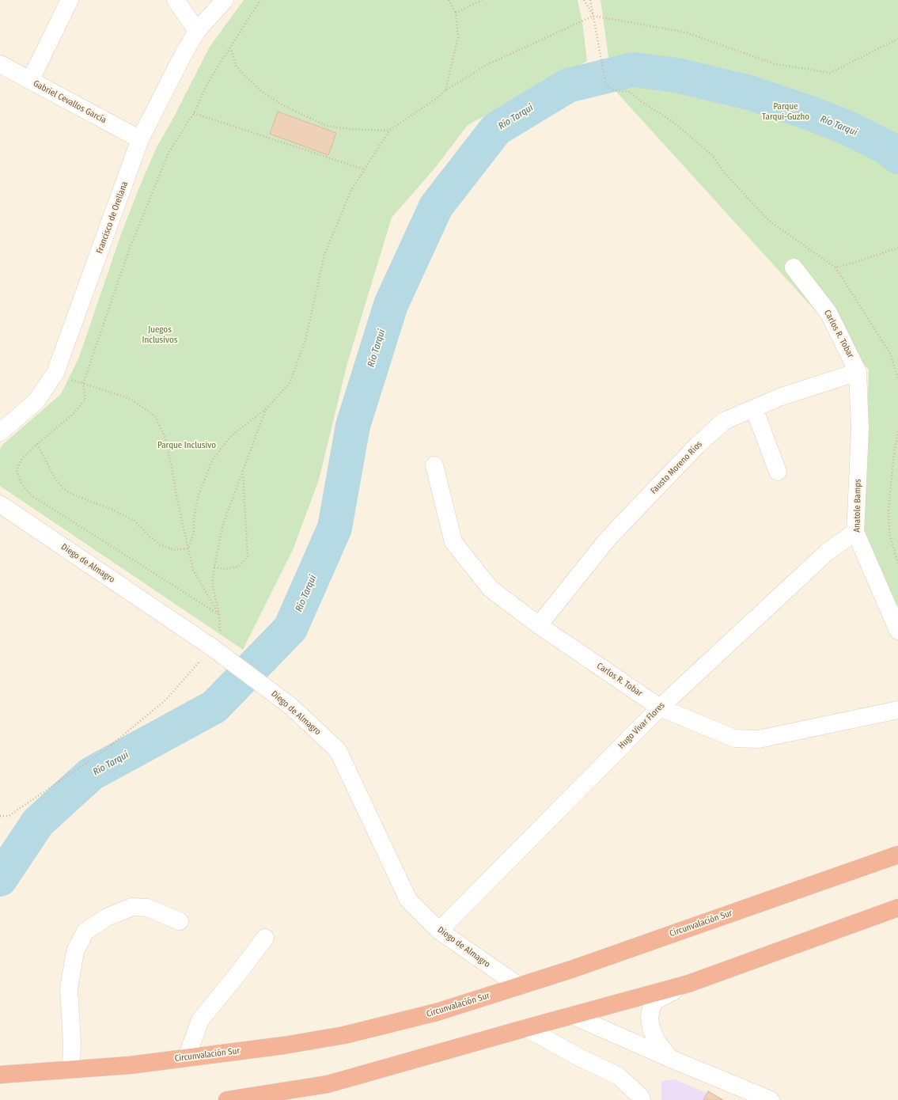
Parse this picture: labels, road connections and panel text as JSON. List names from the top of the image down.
{
  "streets": {
    "highway": ["Circunvalación Sur"],
    "street": [
      "Gabriel Cevallos García",
      "Francisco de Orellana",
      "Carlos R. Tobar",
      "Fausto Moreno Ríos",
      "Anatole Bamps",
      "Diego de Almagro",
      "Hugo Vivar Flores"
    ]
  },
  "crossings": [
    ["Gabriel Cevallos García", "Francisco de Orellana"],
    ["Carlos R. Tobar", "Fausto Moreno Ríos"],
    ["Carlos R. Tobar", "Anatole Bamps"],
    ["Carlos R. Tobar", "Hugo Vivar Flores"],
    ["Fausto Moreno Ríos", "Anatole Bamps"],
    ["Anatole Bamps", "Hugo Vivar Flores"],
    ["Diego de Almagro", "Hugo Vivar Flores"],
    ["Diego de Almagro", "Circunvalación Sur"]
  ],
  "water": ["Río Tarqui"],
  "parks": ["Parque Tarqui-Guzho", "Juegos Inclusivos", "Parque Inclusivo"]
}
